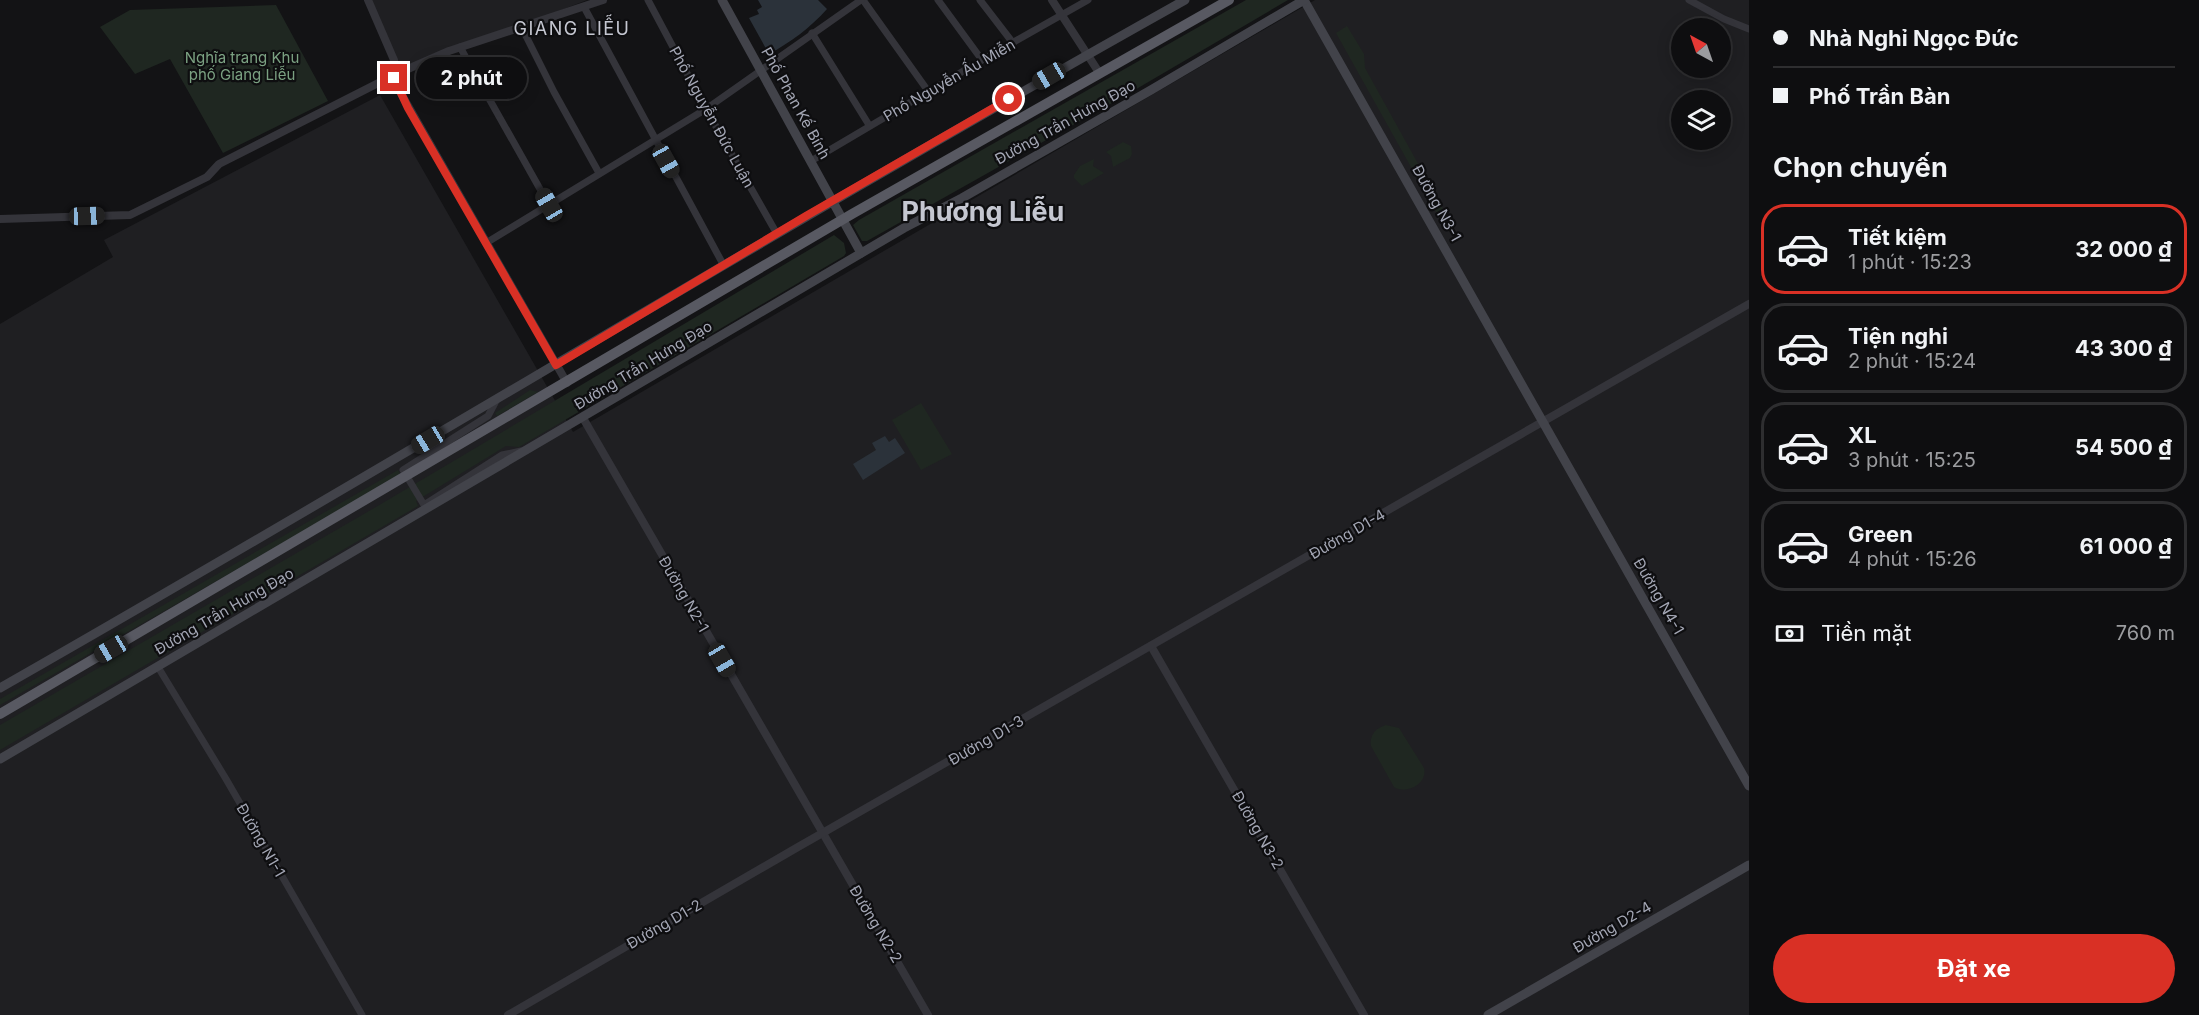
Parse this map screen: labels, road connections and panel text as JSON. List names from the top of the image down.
{
  "streets": {
    "highway": ["Đường Trần Hưng Đạo"],
    "main road": [
      "Phố Phan Kế Bính",
      "Đường N3-1",
      "Đường N4-1",
      "Đường D2-4"
    ],
    "street": [
      "Phố Nguyễn Ấu Miễn",
      "Phố Nguyễn Đức Luận",
      "Đường D1-4",
      "Đường N2-1",
      "Đường D1-3",
      "Đường N3-2",
      "Đường N1-1",
      "Đường D1-2",
      "Đường N2-2"
    ]
  },
  "crossings": [
    ["Phố Nguyễn Ấu Miễn", "Phố Phan Kế Bính"],
    ["Phố Phan Kế Bính", "Đường Trần Hưng Đạo"],
    ["Đường Trần Hưng Đạo", "Đường N3-1"],
    ["Đường Trần Hưng Đạo", "Đường N2-1"],
    ["Đường Trần Hưng Đạo", "Đường N1-1"],
    ["Đường N3-1", "Đường D1-4"],
    ["Đường N3-1", "Đường N4-1"],
    ["Đường D1-4", "Đường N4-1"],
    ["Đường D1-4", "Đường D1-3"],
    ["Đường D1-4", "Đường N3-2"],
    ["Đường N2-1", "Đường D1-3"],
    ["Đường N2-1", "Đường D1-2"],
    ["Đường N2-1", "Đường N2-2"],
    ["Đường D1-3", "Đường N3-2"],
    ["Đường D1-3", "Đường D1-2"],
    ["Đường D1-3", "Đường N2-2"],
    ["Đường D1-2", "Đường N2-2"]
  ],
  "districts": ["GIANG LIỄU", "Phương Liễu"],
  "parks": ["Nghĩa trang Khu phố Giang Liễu"],
  "north": "top left",
  "page": {
    "banner": ["Nhà Nghỉ Ngọc Đức", "Phố Trần Bàn"],
    "bubble": "2 phút",
    "heading": "Chọn chuyến",
    "list": [
      {
        "name": "Tiết kiệm",
        "note": "1 phút · 15:23",
        "value": "32 000 ₫"
      },
      {
        "name": "Tiện nghi",
        "note": "2 phút · 15:24",
        "value": "43 300 ₫"
      },
      {
        "name": "XL",
        "note": "3 phút · 15:25",
        "value": "54 500 ₫"
      },
      {
        "name": "Green",
        "note": "4 phút · 15:26",
        "value": "61 000 ₫"
      }
    ],
    "pay": ["Tiền mặt", "760 m"],
    "buttons": "Đặt xe"
  }
}
